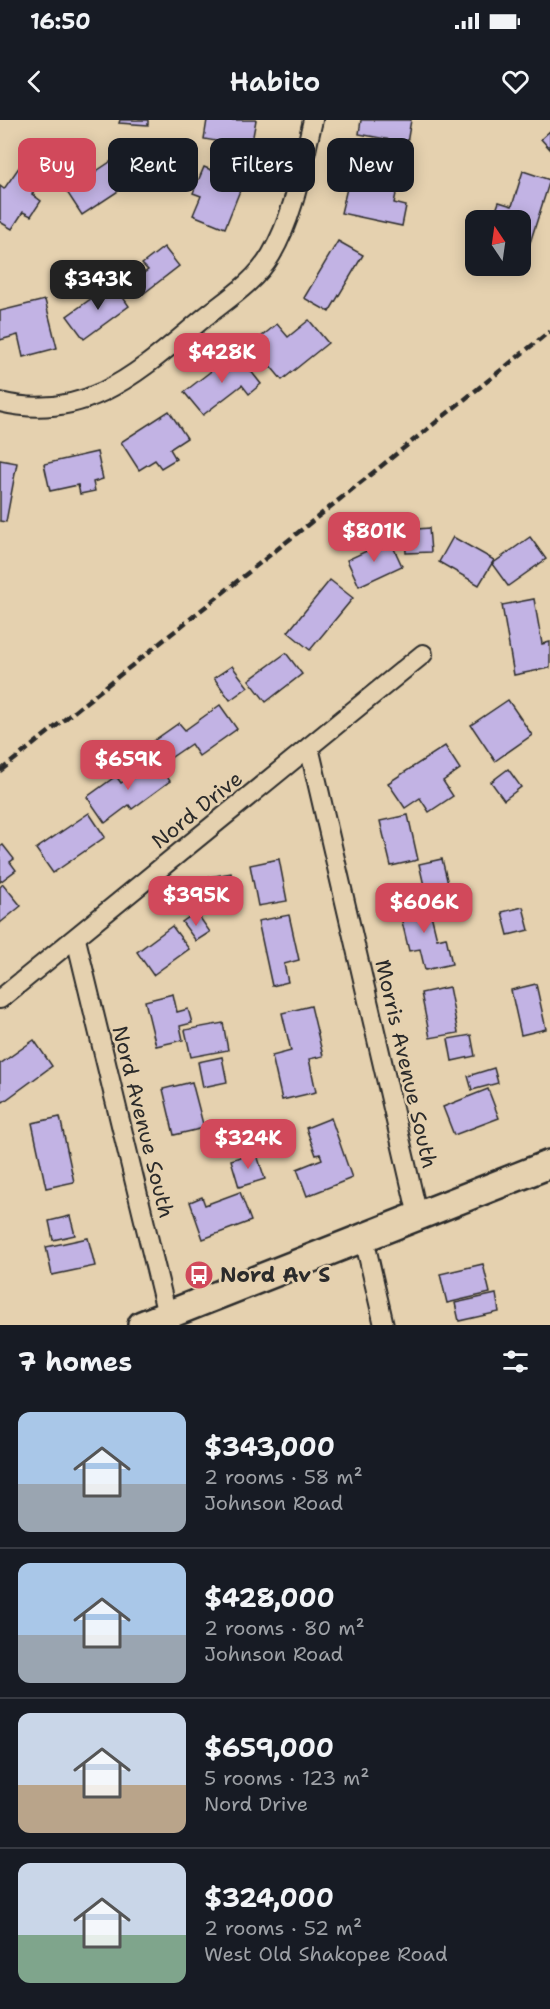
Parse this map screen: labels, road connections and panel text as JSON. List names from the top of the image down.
{
  "streets": {
    "street": ["Nord Drive", "Morris Avenue South", "Nord Avenue South"]
  },
  "crossings": [
    ["Nord Drive", "Morris Avenue South"],
    ["Nord Drive", "Nord Avenue South"]
  ],
  "places": {
    "bus stop": ["Nord Av S"]
  },
  "north": "top",
  "page": {
    "status": "16:50",
    "header": "Habito",
    "chip": [
      "Buy",
      "Rent",
      "Filters",
      "New"
    ],
    "price": [
      "$343K",
      "$428K",
      "$801K",
      "$659K",
      "$395K",
      "$606K",
      "$324K"
    ],
    "heading": "7 homes",
    "list": [
      {
        "name": "$343,000",
        "note": "2 rooms · 58 m² · Johnson Road"
      },
      {
        "name": "$428,000",
        "note": "2 rooms · 80 m² · Johnson Road"
      },
      {
        "name": "$659,000",
        "note": "5 rooms · 123 m² · Nord Drive"
      },
      {
        "name": "$324,000",
        "note": "2 rooms · 52 m² · West Old Shakopee Road"
      }
    ]
  }
}
